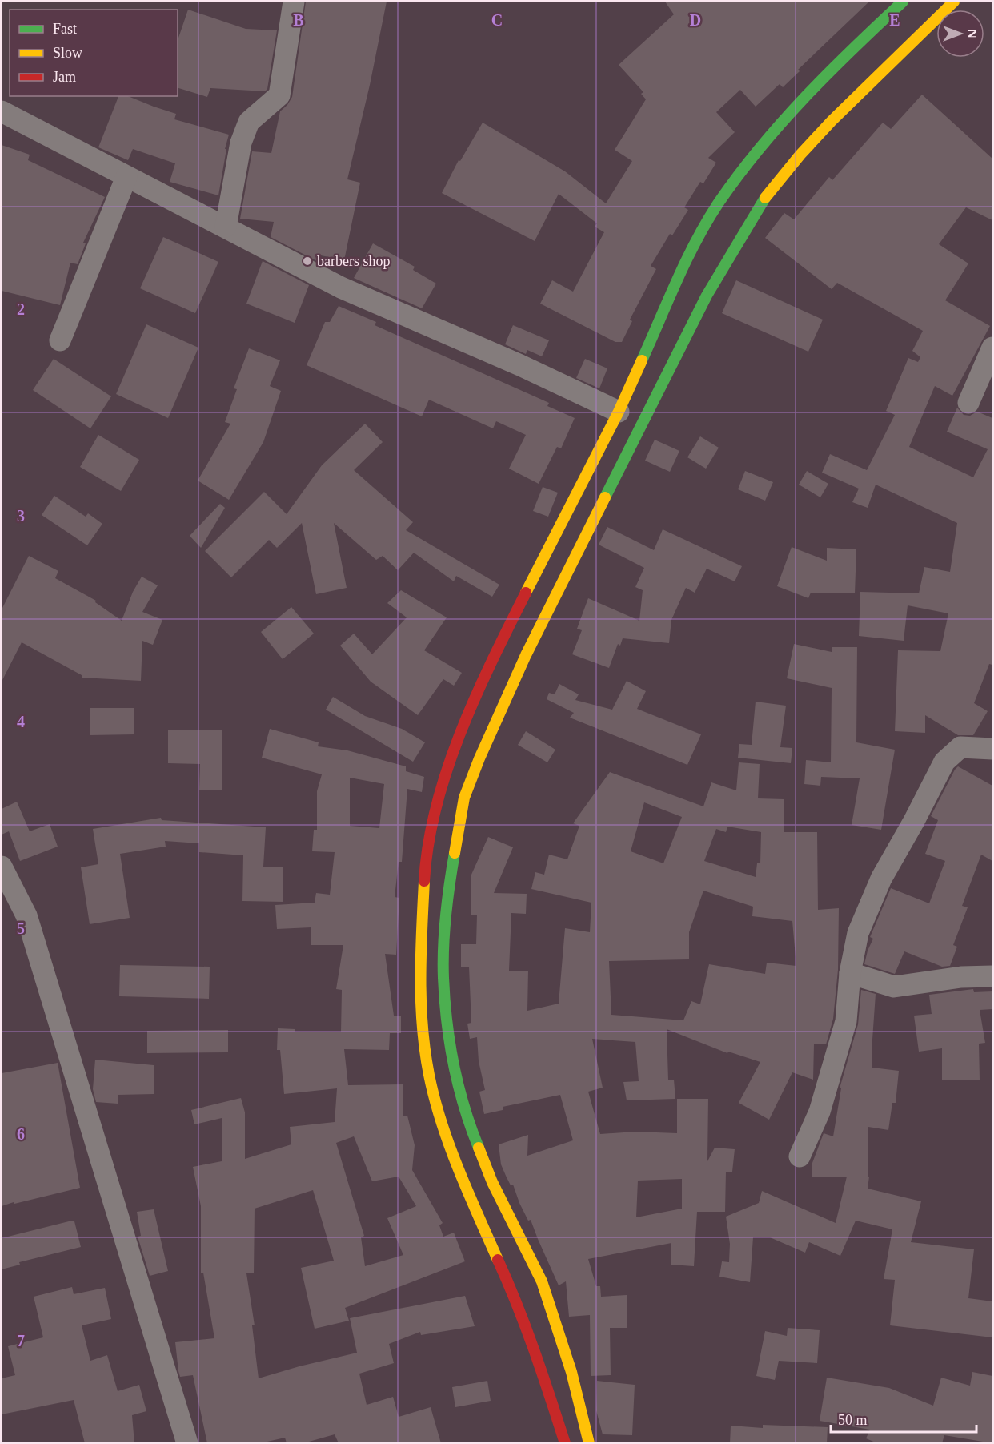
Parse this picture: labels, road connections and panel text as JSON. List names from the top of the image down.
{
  "places": ["barbers shop"],
  "legend": ["Fast", "Slow", "Jam"],
  "scale_bar": "50 m",
  "north": "right",
  "grid": {
    "columns": [
      "B",
      "C",
      "D",
      "E"
    ],
    "rows": [
      "2",
      "3",
      "4",
      "5",
      "6",
      "7"
    ]
  }
}
